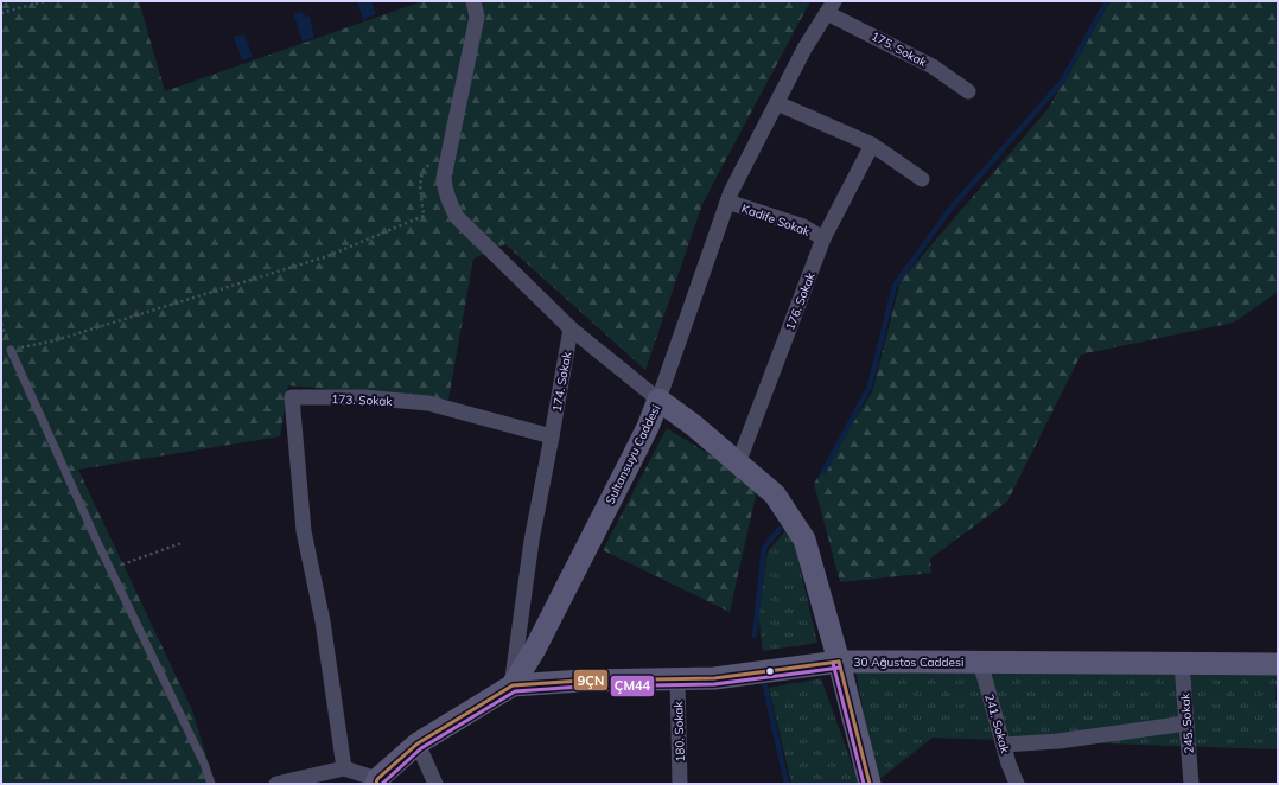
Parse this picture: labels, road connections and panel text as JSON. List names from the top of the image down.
{
  "streets": {
    "main road": ["Sultansuyu Caddesi", "30 Ağustos Caddesi"],
    "street": [
      "175. Sokak",
      "Kadife Sokak",
      "176. Sokak",
      "174. Sokak",
      "173. Sokak",
      "241. Sokak",
      "245. Sokak",
      "180. Sokak"
    ]
  },
  "crossings": [
    ["Kadife Sokak", "176. Sokak"],
    ["176. Sokak", "Sultansuyu Caddesi"],
    ["174. Sokak", "173. Sokak"],
    ["Sultansuyu Caddesi", "30 Ağustos Caddesi"],
    ["30 Ağustos Caddesi", "241. Sokak"],
    ["30 Ağustos Caddesi", "245. Sokak"],
    ["30 Ağustos Caddesi", "180. Sokak"]
  ],
  "lines": ["transit line 9ÇN", "transit line ÇM44"]
}
